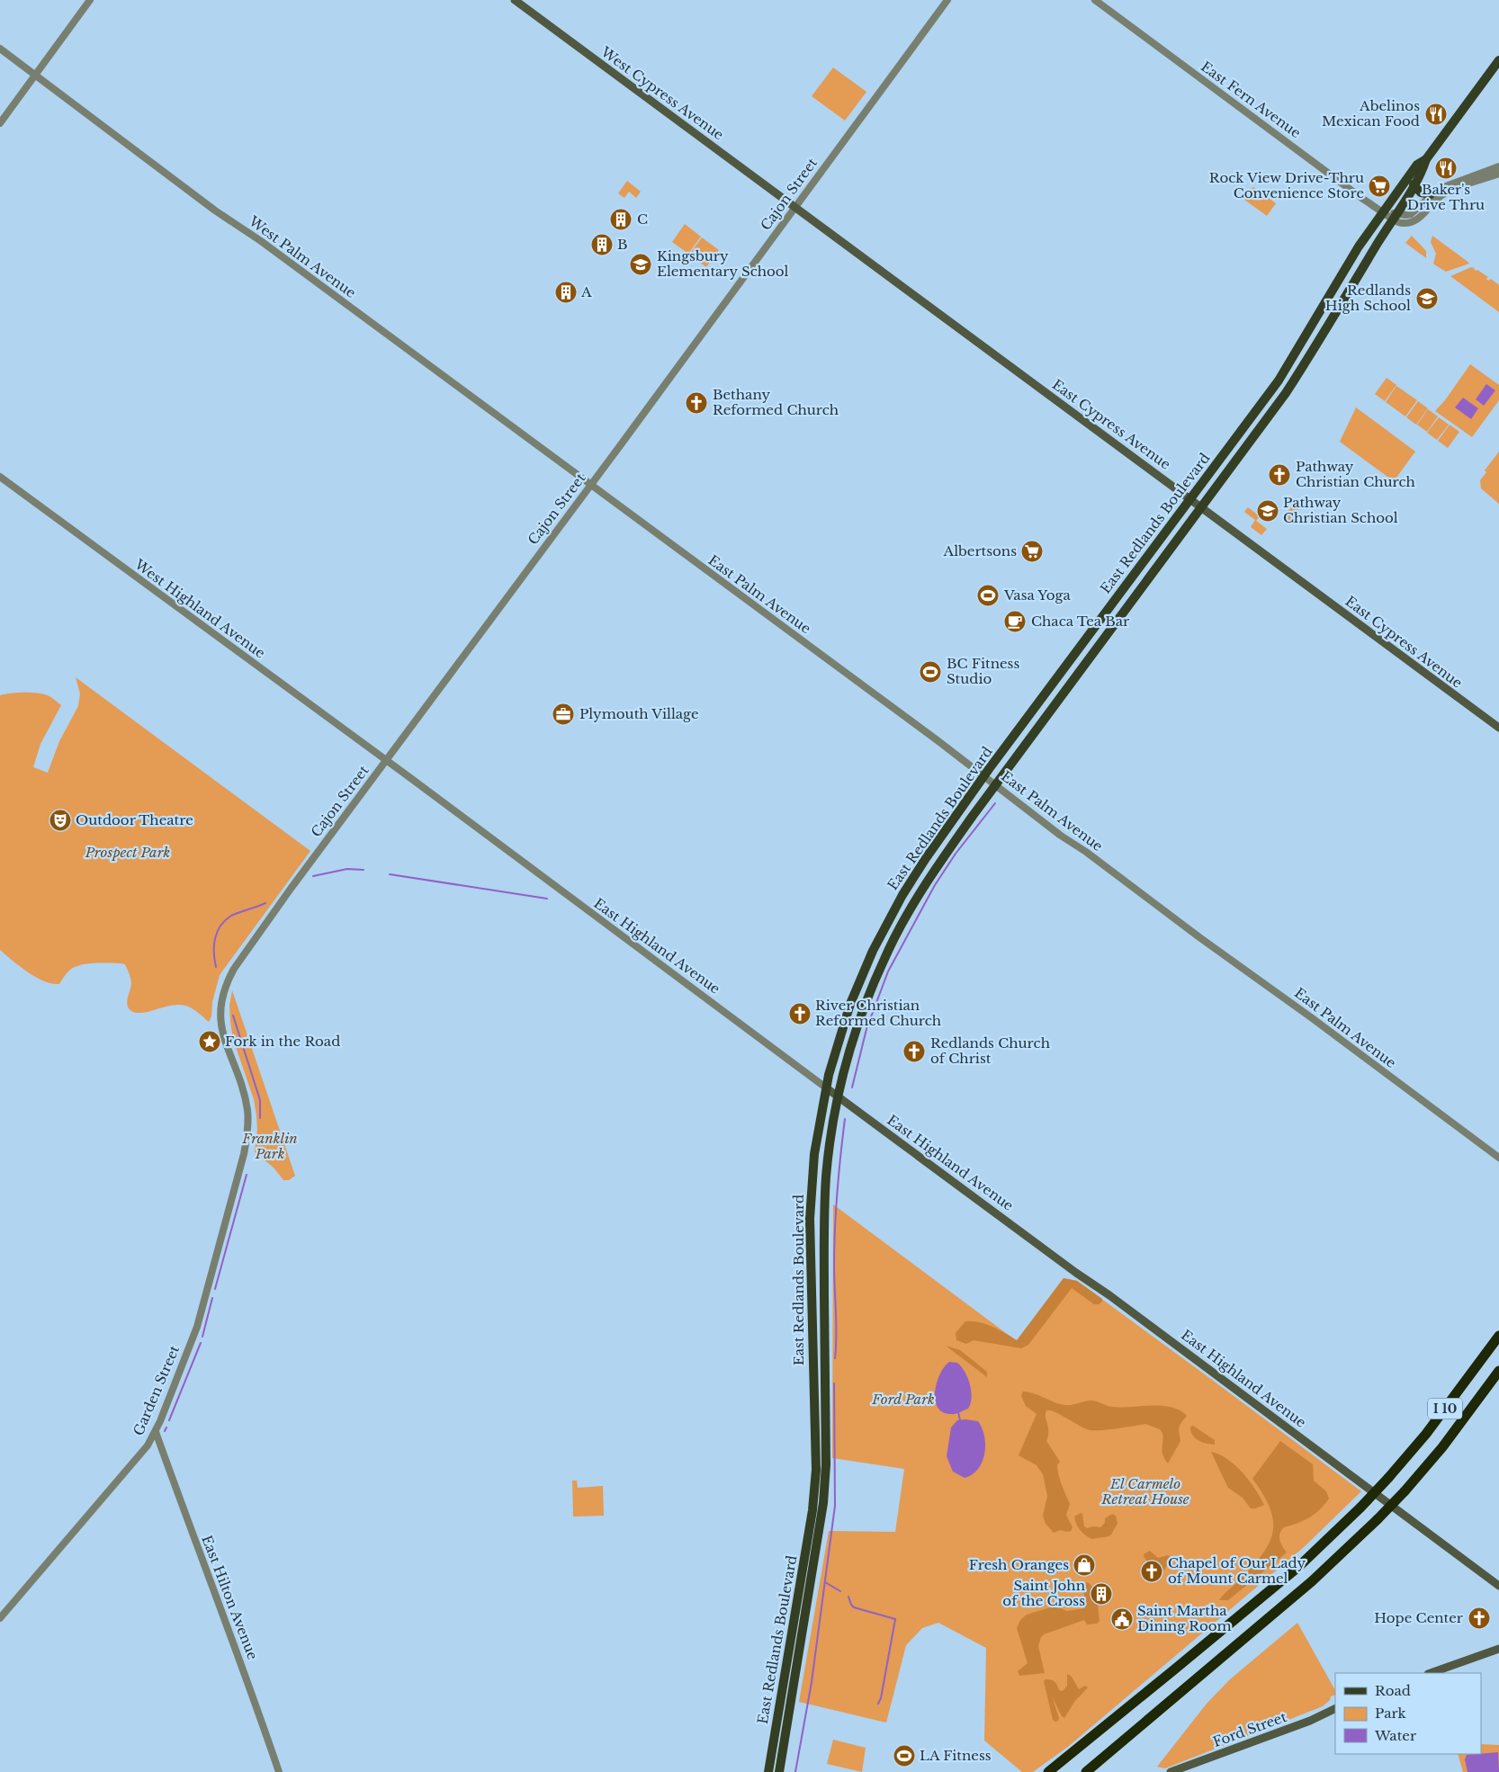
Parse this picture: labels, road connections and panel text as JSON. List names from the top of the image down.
{
  "streets": {
    "highway": ["I 10"],
    "main road": [
      "West Cypress Avenue",
      "East Cypress Avenue",
      "East Redlands Boulevard",
      "East Highland Avenue",
      "Ford Street"
    ],
    "street": [
      "East Fern Avenue",
      "Cajon Street",
      "West Palm Avenue",
      "East Palm Avenue",
      "West Highland Avenue",
      "Garden Street",
      "East Hilton Avenue"
    ]
  },
  "crossings": [
    ["West Cypress Avenue", "Cajon Street"],
    ["West Cypress Avenue", "East Cypress Avenue"],
    ["East Fern Avenue", "East Redlands Boulevard"],
    ["Cajon Street", "West Palm Avenue"],
    ["Cajon Street", "East Cypress Avenue"],
    ["Cajon Street", "East Palm Avenue"],
    ["Cajon Street", "West Highland Avenue"],
    ["Cajon Street", "East Highland Avenue"],
    ["Cajon Street", "Garden Street"],
    ["West Palm Avenue", "East Palm Avenue"],
    ["East Cypress Avenue", "East Redlands Boulevard"],
    ["East Redlands Boulevard", "East Palm Avenue"],
    ["East Redlands Boulevard", "East Highland Avenue"],
    ["West Highland Avenue", "East Highland Avenue"],
    ["Garden Street", "East Hilton Avenue"]
  ],
  "parks": [
    "Prospect Park",
    "Franklin Park",
    "Ford Park",
    "El Carmelo Retreat House"
  ],
  "places": {
    "restaurant": ["Abelinos Mexican Food", "Baker's Drive Thru"],
    "supermarket": ["Rock View Drive-Thru Convenience Store", "Albertsons"],
    "building": [
      "C",
      "B",
      "A",
      "Saint John of the Cross"
    ],
    "school or university": ["Kingsbury Elementary School", "Redlands High School", "Pathway Christian School"],
    "church": [
      "Bethany Reformed Church",
      "Pathway Christian Church",
      "River Christian Reformed Church",
      "Redlands Church of Christ",
      "Chapel of Our Lady of Mount Carmel",
      "Hope Center"
    ],
    "sports": ["Vasa Yoga", "BC Fitness Studio", "LA Fitness"],
    "cafe": ["Chaca Tea Bar"],
    "office": ["Plymouth Village"],
    "theatre": ["Outdoor Theatre"],
    "place": ["Fork in the Road"],
    "shop": ["Fresh Oranges"],
    "public building": ["Saint Martha Dining Room"]
  },
  "legend": ["Road", "Park", "Water"]
}
